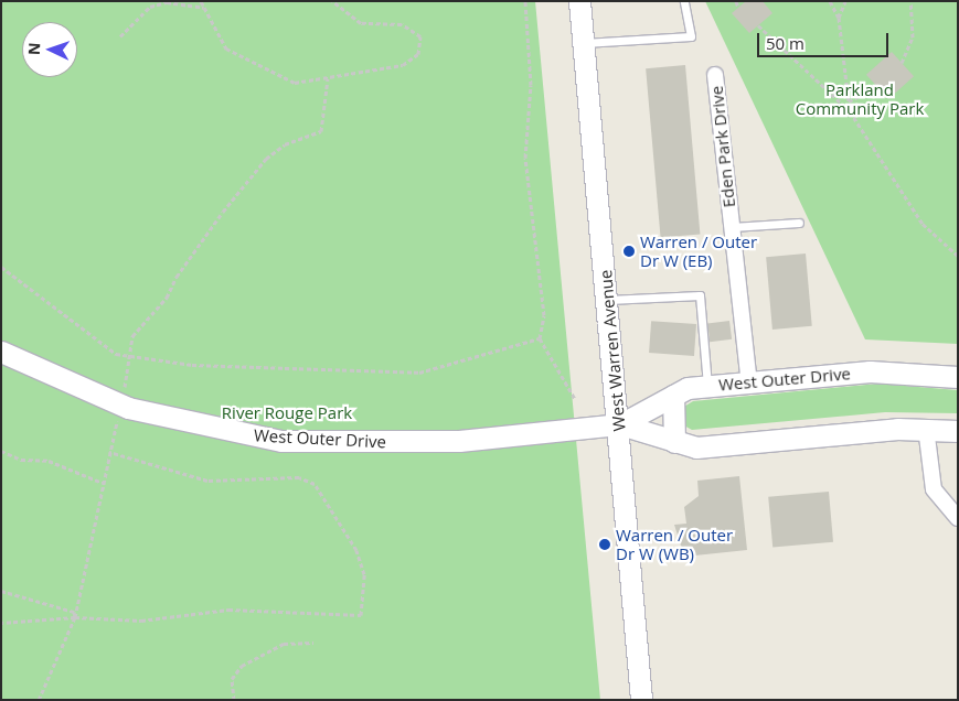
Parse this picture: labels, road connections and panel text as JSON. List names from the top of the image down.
{
  "streets": {
    "main road": ["West Warren Avenue", "West Outer Drive"],
    "street": ["Eden Park Drive"]
  },
  "crossings": [
    ["Eden Park Drive", "West Outer Drive"],
    ["West Warren Avenue", "West Outer Drive"]
  ],
  "parks": ["Parkland Community Park", "River Rouge Park"],
  "places": ["Warren / Outer Dr W (EB)", "Warren / Outer Dr W (WB)"],
  "scale_bar": "50 m",
  "north": "left"
}
